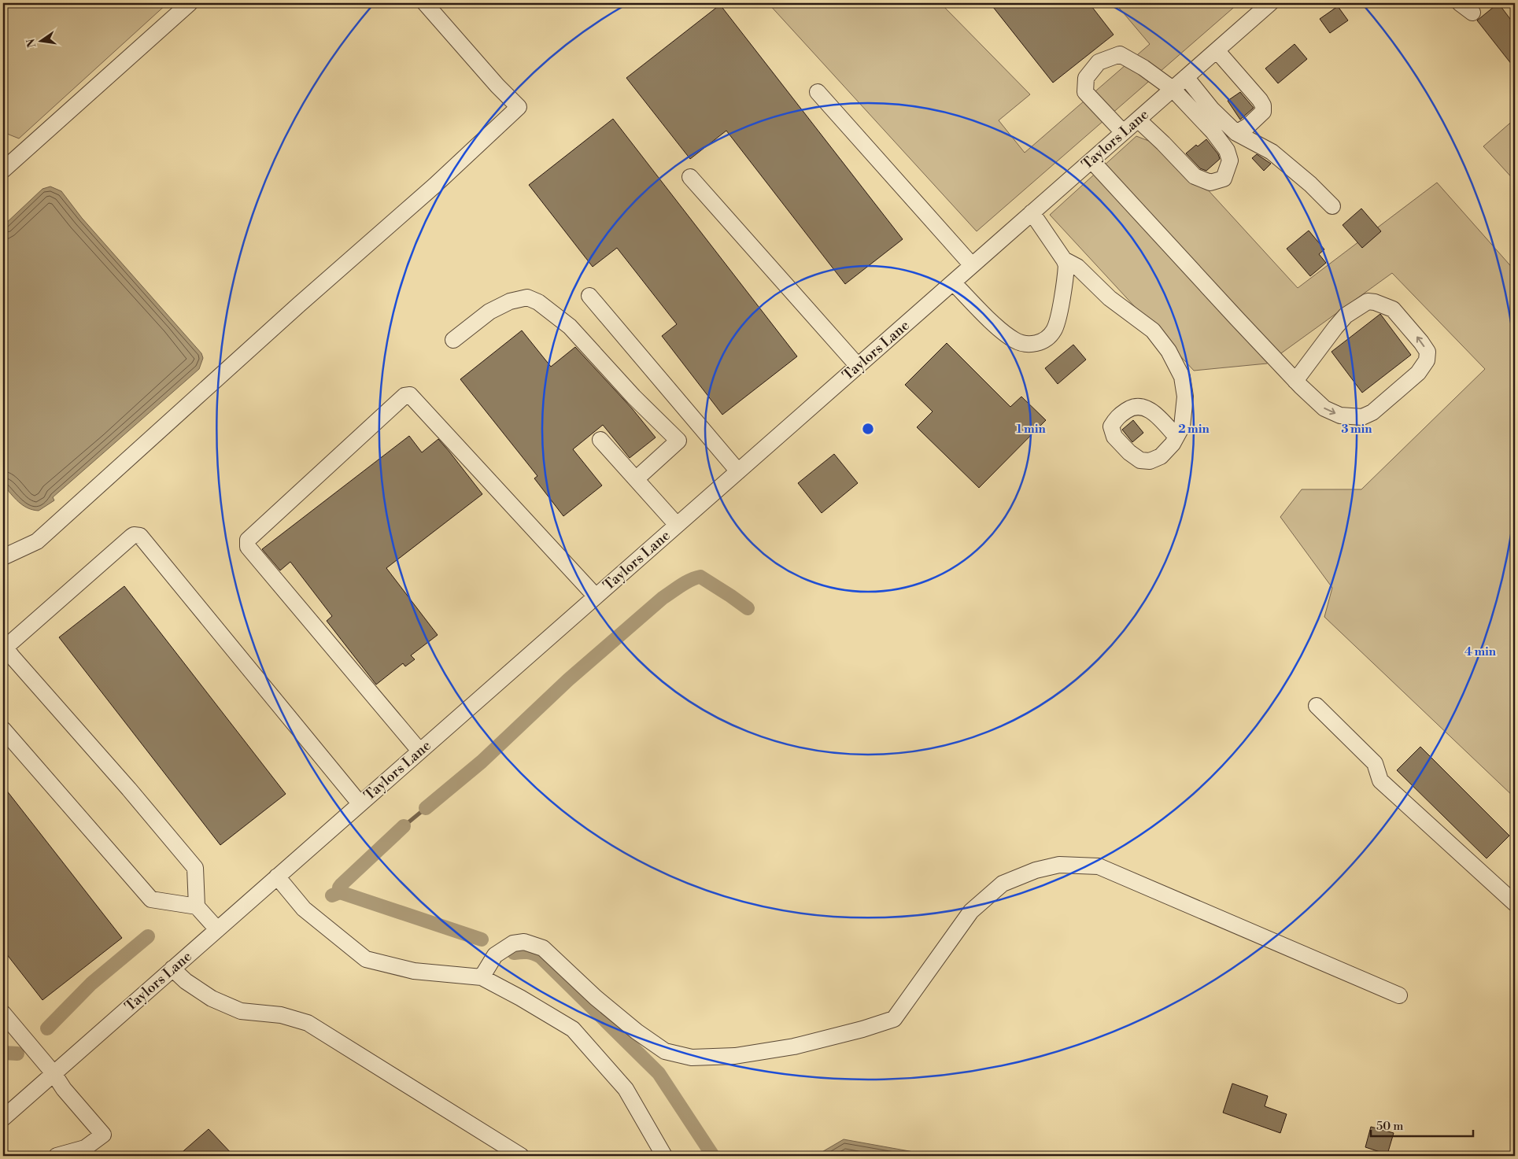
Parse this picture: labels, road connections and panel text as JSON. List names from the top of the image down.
{
  "streets": {
    "street": ["Taylors Lane"]
  },
  "scale_bar": "50 m",
  "north": "left",
  "rings": [
    "1 min",
    "2 min",
    "3 min",
    "4 min"
  ]
}
